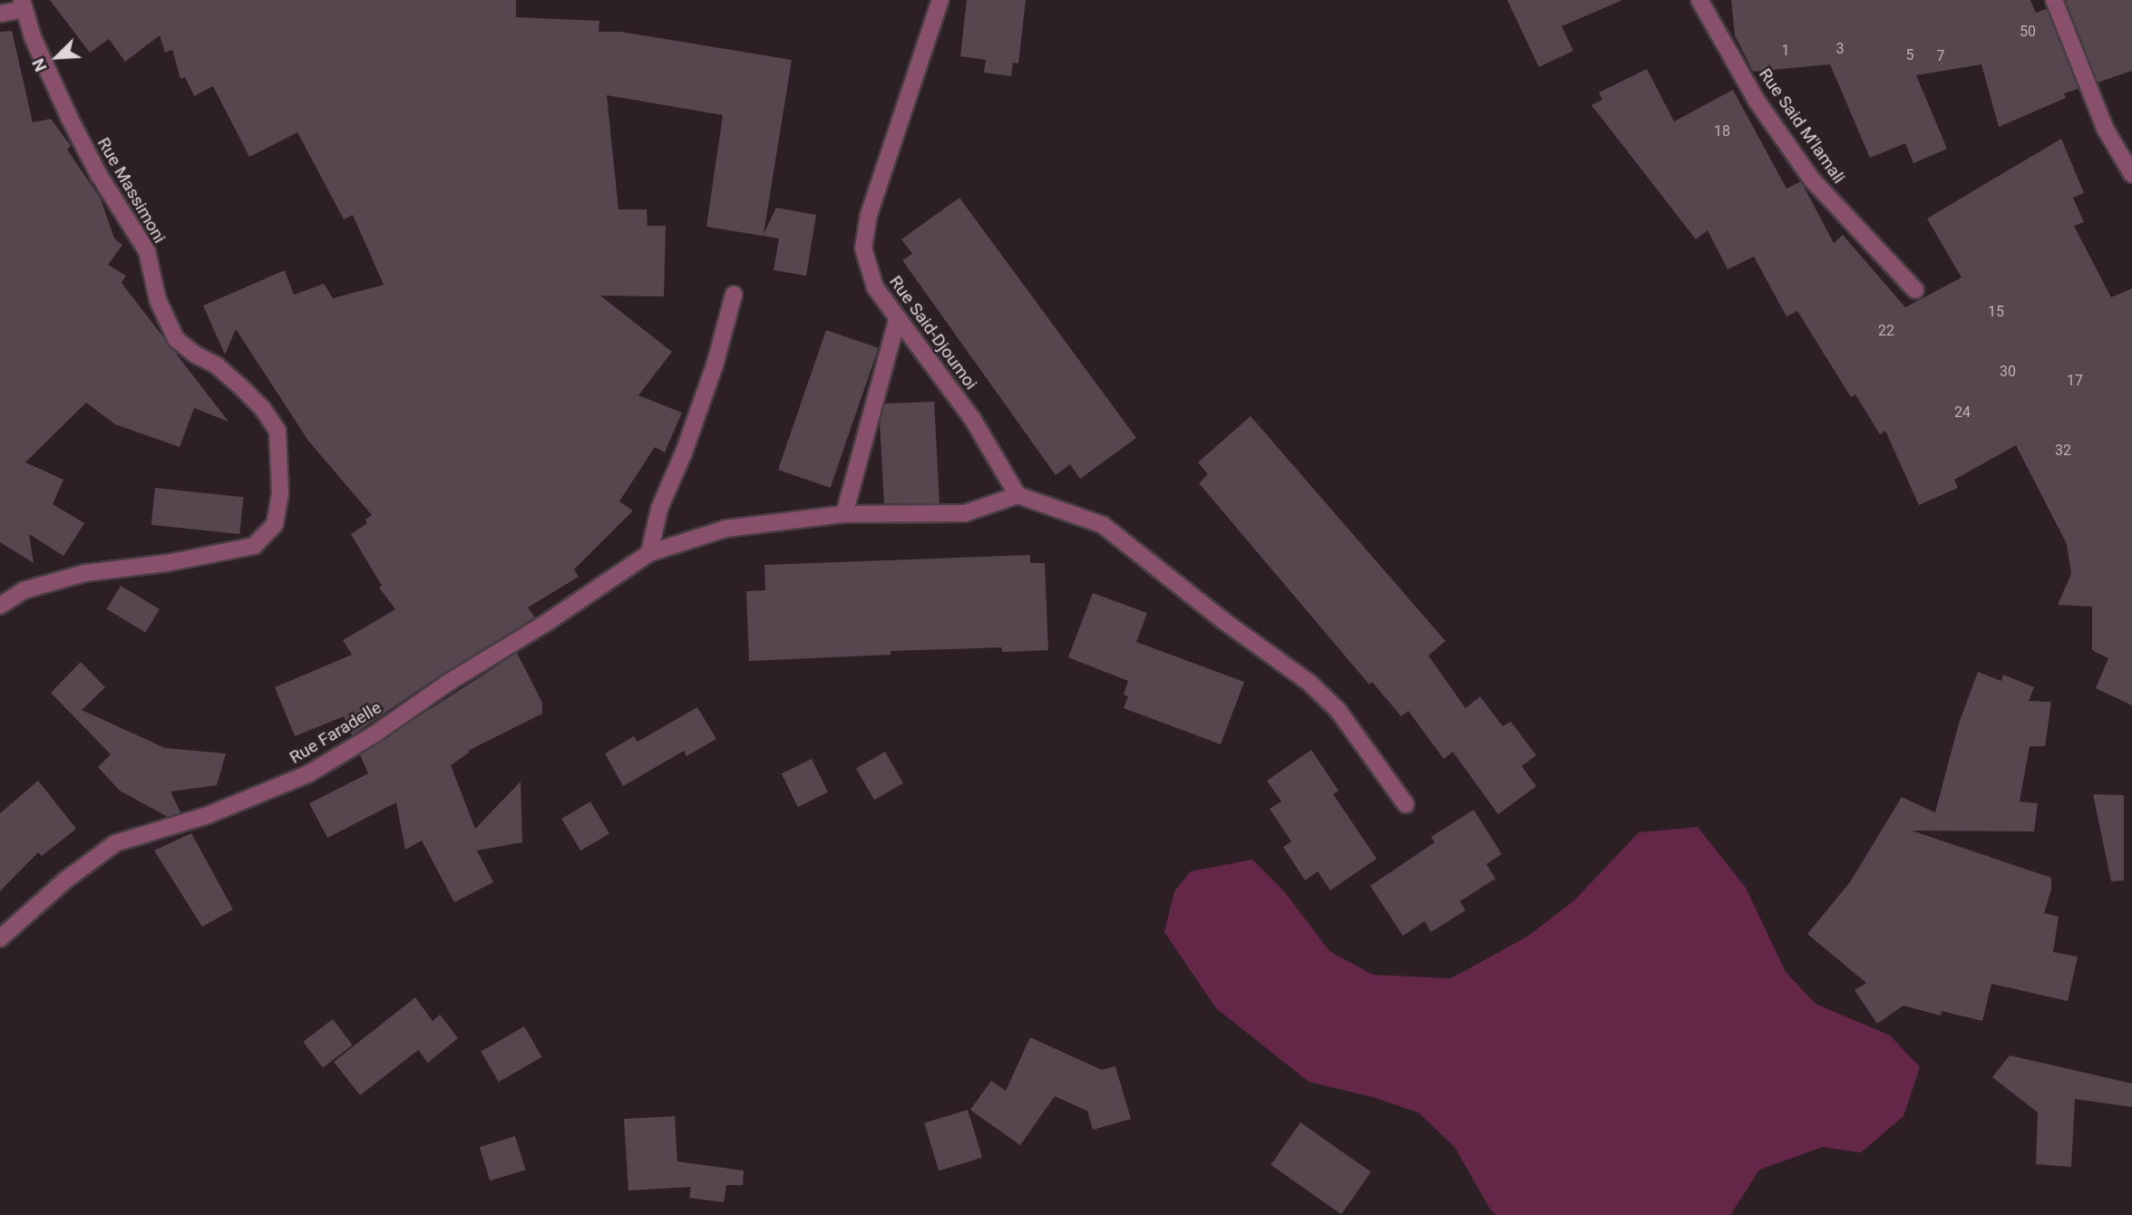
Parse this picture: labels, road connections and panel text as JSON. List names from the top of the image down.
{
  "streets": {
    "street": [
      "Rue Said M'lamali",
      "Rue Massimoni",
      "Rue Said-Djoumoi",
      "Rue Faradelle"
    ]
  },
  "house_numbers": [
    "50",
    "3",
    "1",
    "5",
    "7",
    "18",
    "15",
    "22",
    "30",
    "17",
    "24",
    "32"
  ],
  "north": "bottom left"
}
